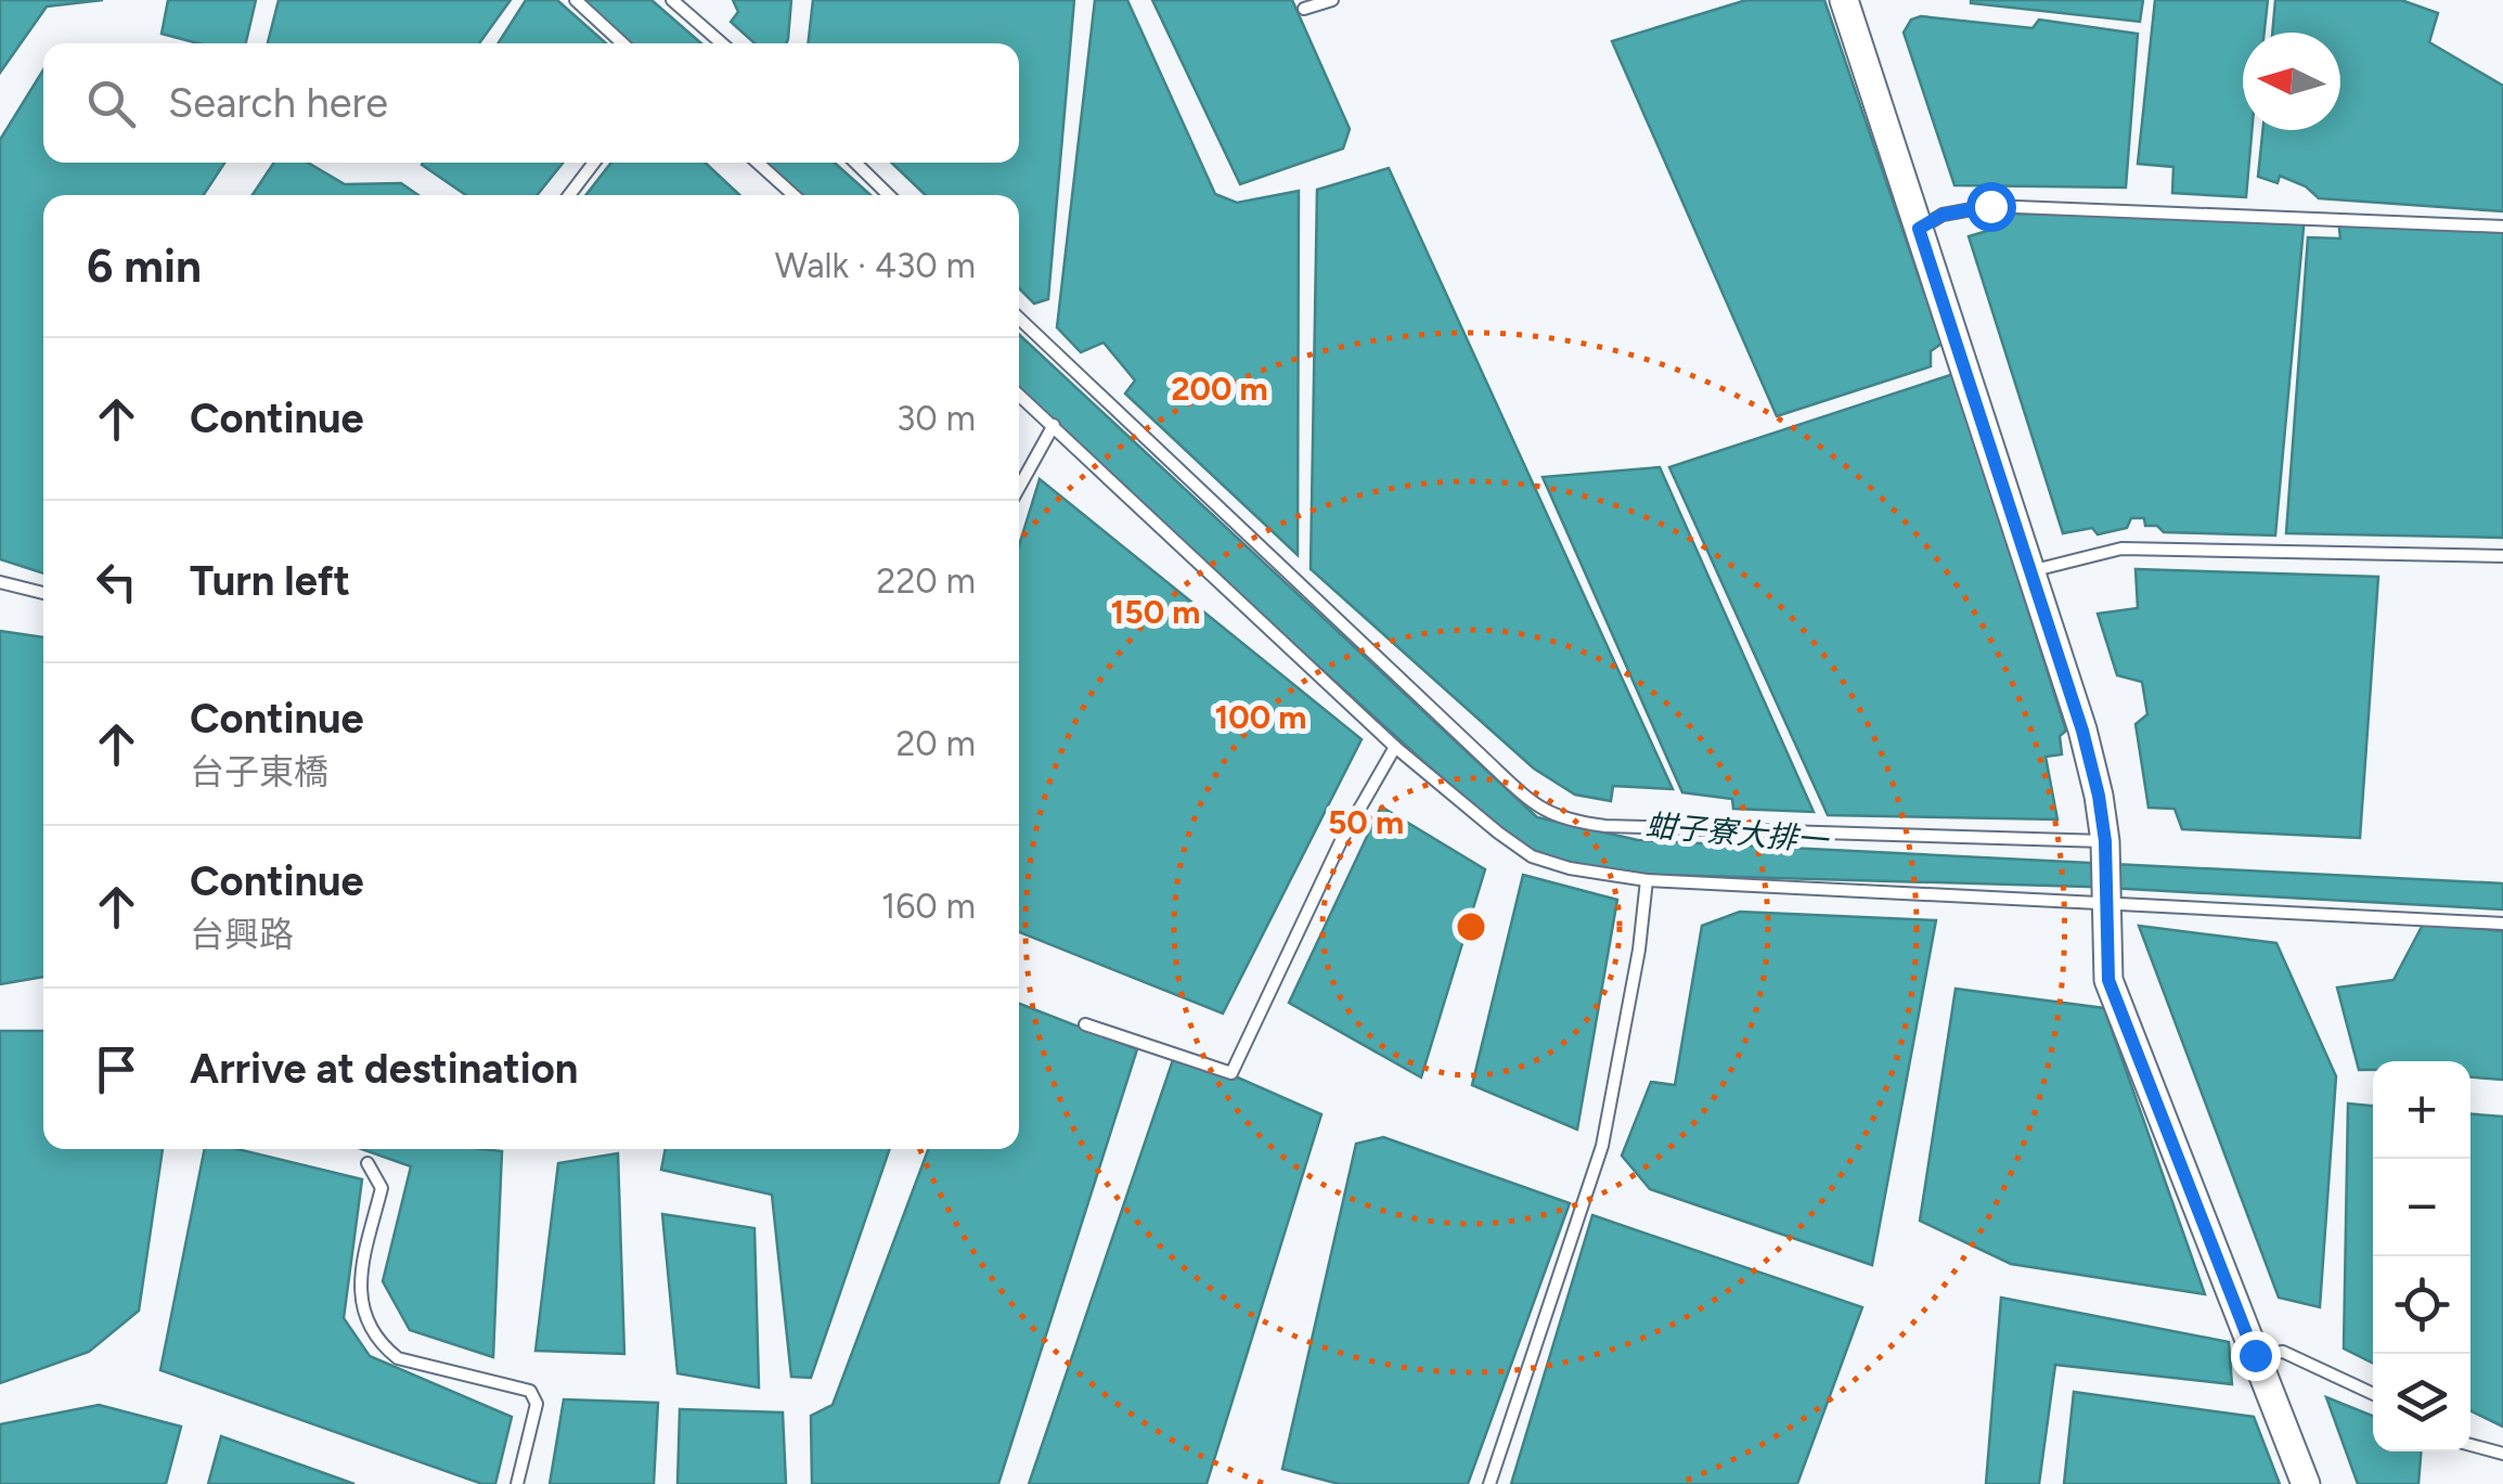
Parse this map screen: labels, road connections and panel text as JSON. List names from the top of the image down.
{
  "water": ["蚶子寮大排一"],
  "north": "left",
  "page": {
    "search": "Search here",
    "heading": ["6 min", "Walk · 430 m"],
    "list": [
      ["Continue", "30 m"],
      ["Turn left", "220 m"],
      ["Continue", "台子東橋", "20 m"],
      ["Continue", "台興路", "160 m"],
      "Arrive at destination"
    ],
    "map_buttons": ["+", "−"]
  },
  "rings": [
    "200 m",
    "150 m",
    "100 m",
    "50 m"
  ]
}
